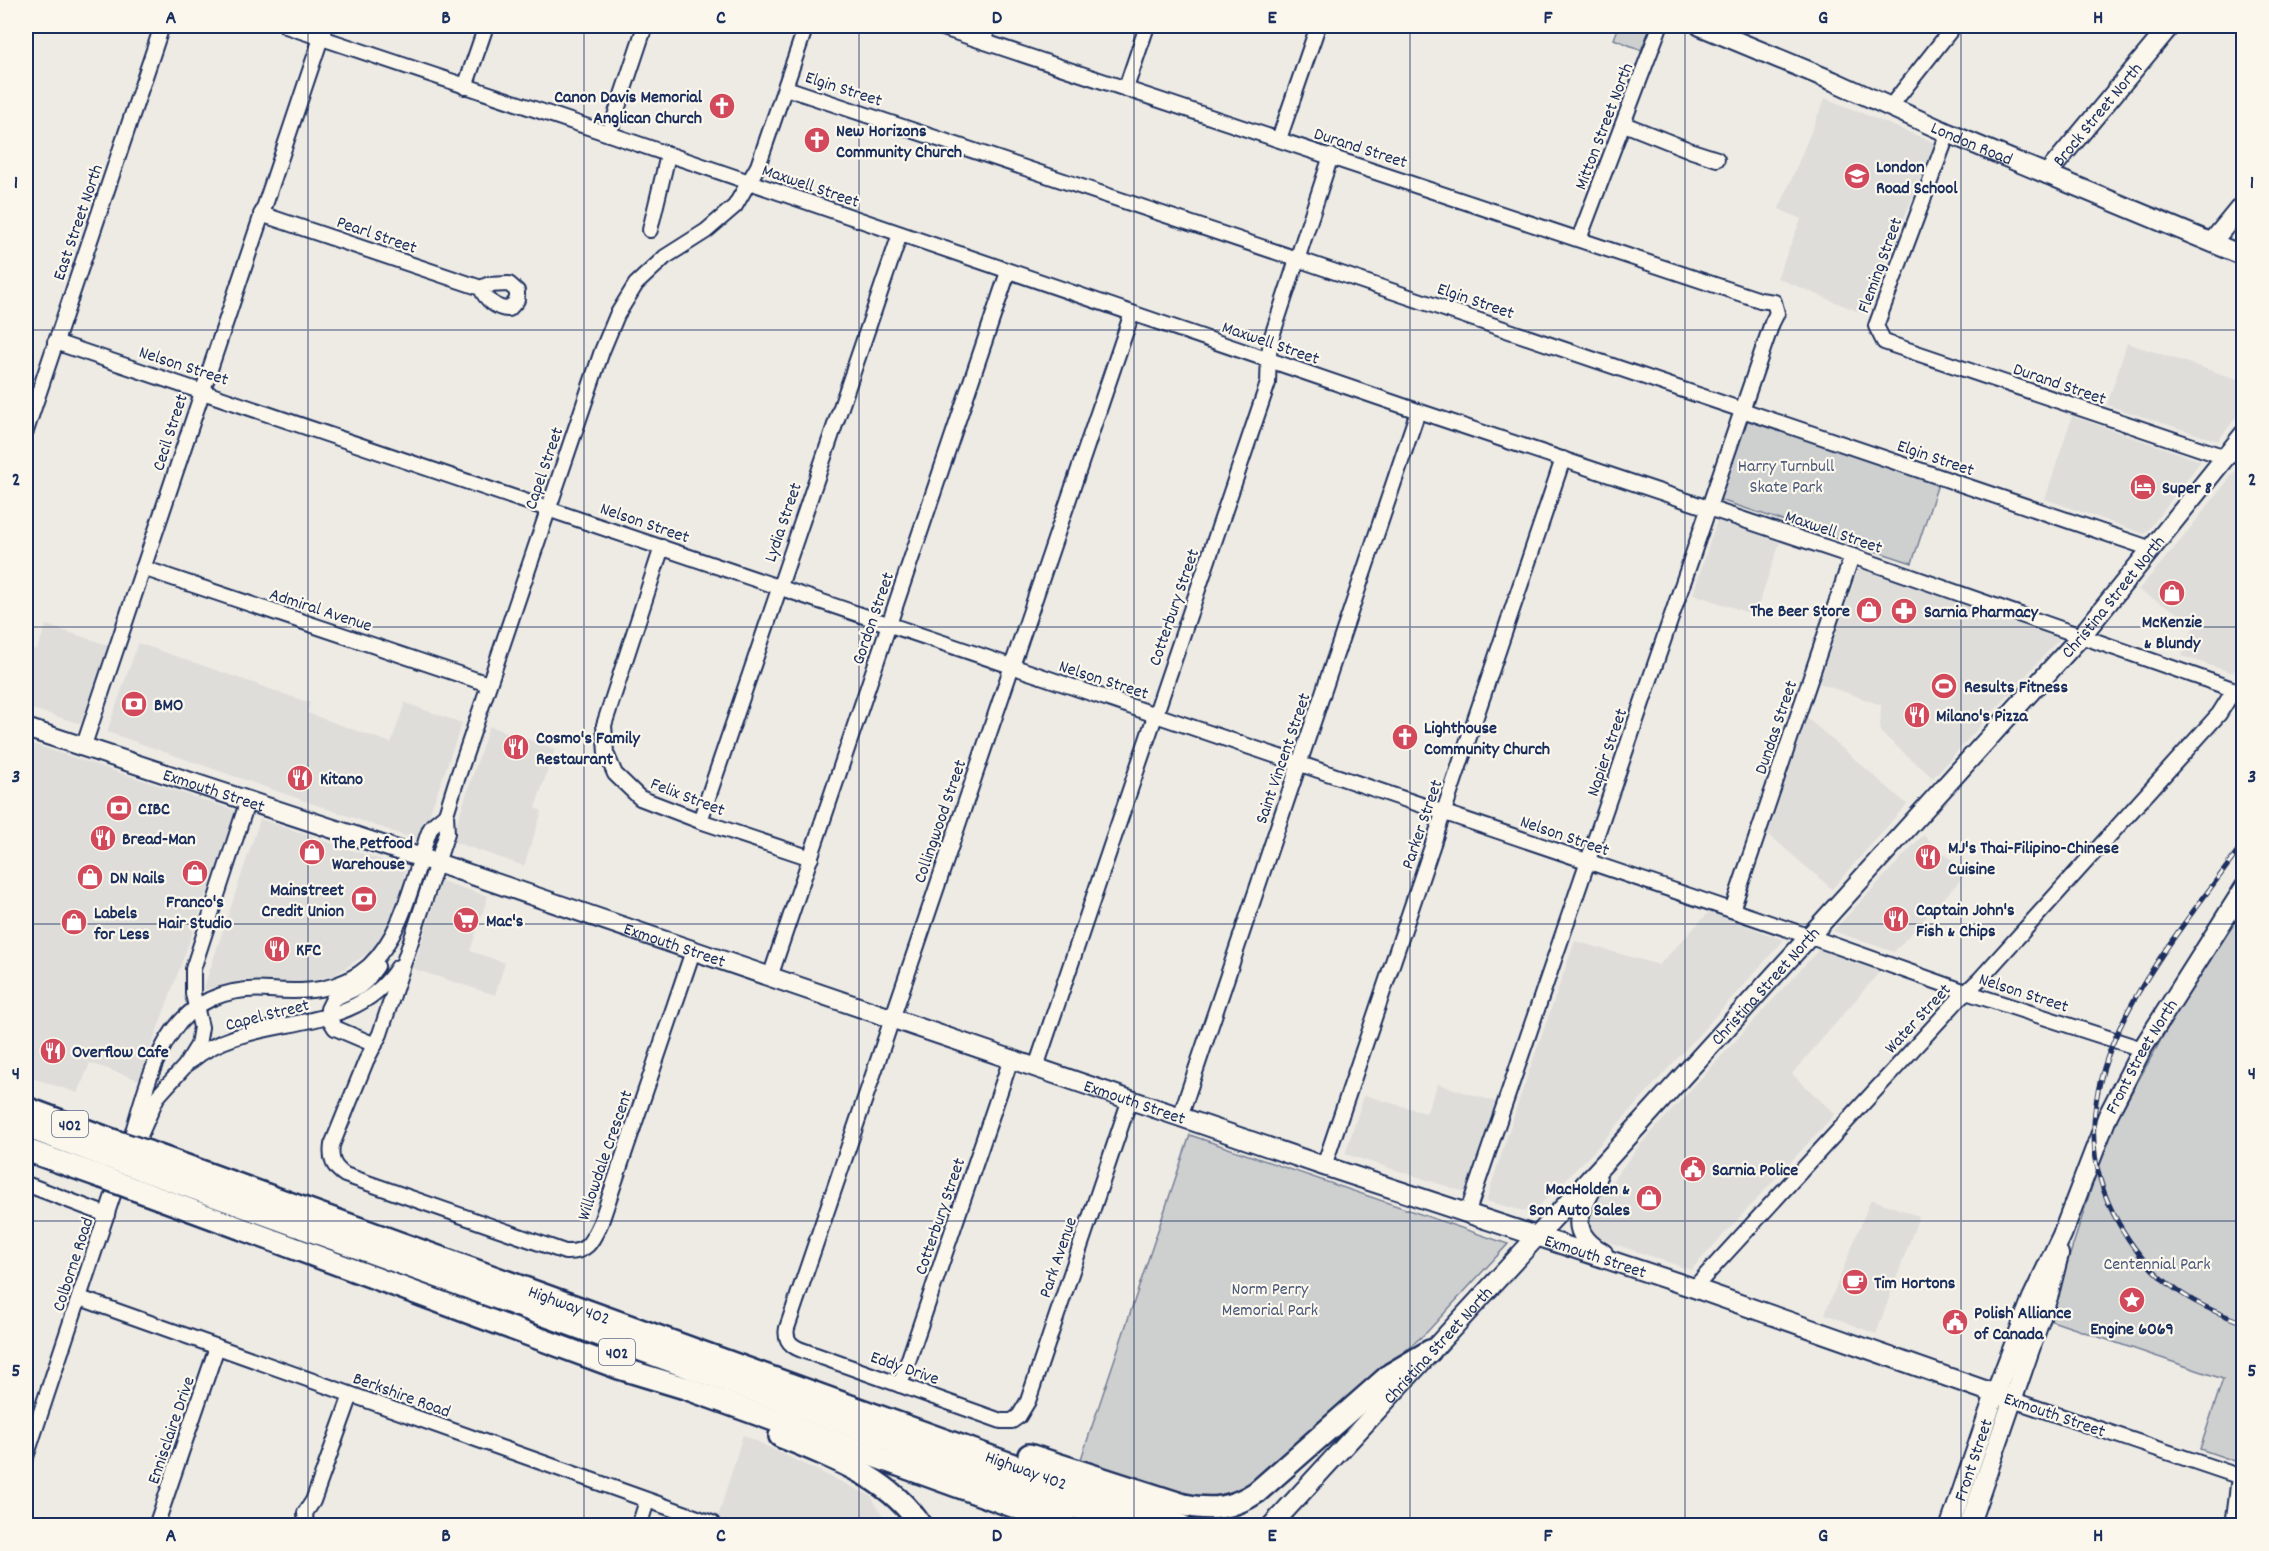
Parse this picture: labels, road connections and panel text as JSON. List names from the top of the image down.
{
  "streets": {
    "highway": ["402", "Highway 402"],
    "main road": [
      "Brock Street North",
      "London Road",
      "Christina Street North",
      "Exmouth Street",
      "Front Street North",
      "Front Street"
    ],
    "street": [
      "Elgin Street",
      "Mitton Street North",
      "Durand Street",
      "Maxwell Street",
      "East Street North",
      "Pearl Street",
      "Fleming Street",
      "Nelson Street",
      "Cecil Street",
      "Capel Street",
      "Lydia Street",
      "Cotterbury Street",
      "Admiral Avenue",
      "Gordon Street",
      "Dundas Street",
      "Napier Street",
      "Saint Vincent Street",
      "Felix Street",
      "Collingwood Street",
      "Parker Street",
      "Water Street",
      "Willowdale Crescent",
      "Park Avenue",
      "Colborne Road",
      "Eddy Drive",
      "Berkshire Road",
      "Ennisclaire Drive"
    ]
  },
  "crossings": [
    ["Elgin Street", "Capel Street"],
    ["Elgin Street", "Christina Street North"],
    ["Elgin Street", "Cotterbury Street"],
    ["Elgin Street", "Napier Street"],
    ["Brock Street North", "London Road"],
    ["Mitton Street North", "Durand Street"],
    ["London Road", "Fleming Street"],
    ["Durand Street", "Fleming Street"],
    ["Durand Street", "Christina Street North"],
    ["Durand Street", "Cotterbury Street"],
    ["Durand Street", "Napier Street"],
    ["Maxwell Street", "Cecil Street"],
    ["Maxwell Street", "Capel Street"],
    ["Maxwell Street", "Lydia Street"],
    ["Maxwell Street", "Christina Street North"],
    ["Maxwell Street", "Cotterbury Street"],
    ["Maxwell Street", "Gordon Street"],
    ["Maxwell Street", "Dundas Street"],
    ["Maxwell Street", "Napier Street"],
    ["Maxwell Street", "Saint Vincent Street"],
    ["Maxwell Street", "Collingwood Street"],
    ["Maxwell Street", "Parker Street"],
    ["Maxwell Street", "Water Street"],
    ["East Street North", "Nelson Street"],
    ["Pearl Street", "Cecil Street"],
    ["Nelson Street", "Cecil Street"],
    ["Nelson Street", "Capel Street"],
    ["Nelson Street", "Lydia Street"],
    ["Nelson Street", "Christina Street North"],
    ["Nelson Street", "Cotterbury Street"],
    ["Nelson Street", "Gordon Street"],
    ["Nelson Street", "Dundas Street"],
    ["Nelson Street", "Napier Street"],
    ["Nelson Street", "Saint Vincent Street"],
    ["Nelson Street", "Felix Street"],
    ["Nelson Street", "Collingwood Street"],
    ["Nelson Street", "Parker Street"],
    ["Nelson Street", "Water Street"],
    ["Nelson Street", "Front Street North"],
    ["Cecil Street", "Admiral Avenue"],
    ["Cecil Street", "Exmouth Street"],
    ["Capel Street", "Admiral Avenue"],
    ["Capel Street", "Exmouth Street"],
    ["Capel Street", "Willowdale Crescent"],
    ["Capel Street", "Colborne Road"],
    ["Lydia Street", "Felix Street"],
    ["Christina Street North", "Exmouth Street"],
    ["Cotterbury Street", "Exmouth Street"],
    ["Cotterbury Street", "Eddy Drive"],
    ["Gordon Street", "Exmouth Street"],
    ["Gordon Street", "Felix Street"],
    ["Napier Street", "Exmouth Street"],
    ["Saint Vincent Street", "Exmouth Street"],
    ["Exmouth Street", "Collingwood Street"],
    ["Exmouth Street", "Parker Street"],
    ["Exmouth Street", "Water Street"],
    ["Exmouth Street", "Front Street North"],
    ["Exmouth Street", "Willowdale Crescent"],
    ["Exmouth Street", "Park Avenue"],
    ["Exmouth Street", "Colborne Road"],
    ["Exmouth Street", "Front Street"],
    ["Collingwood Street", "Eddy Drive"],
    ["Front Street North", "Front Street"],
    ["Park Avenue", "Eddy Drive"],
    ["Colborne Road", "Highway 402"],
    ["Colborne Road", "Berkshire Road"],
    ["Berkshire Road", "Ennisclaire Drive"]
  ],
  "parks": ["Harry Turnbull Skate Park", "Centennial Park", "Norm Perry Memorial Park"],
  "places": {
    "church": ["Canon Davis Memorial Anglican Church", "New Horizons Community Church", "Lighthouse Community Church"],
    "school or university": ["London Road School"],
    "hotel": ["Super 8"],
    "shop": [
      "McKenzie & Blundy",
      "The Beer Store",
      "The Petfood Warehouse",
      "Franco's Hair Studio",
      "DN Nails",
      "Labels for Less",
      "MacHolden & Son Auto Sales"
    ],
    "pharmacy": ["Sarnia Pharmacy"],
    "sports": ["Results Fitness"],
    "bank": ["BMO", "CIBC", "Mainstreet Credit Union"],
    "restaurant": [
      "Milano's Pizza",
      "Cosmo's Family Restaurant",
      "Kitano",
      "Bread-Man",
      "MJ's Thai-Filipino-Chinese Cuisine",
      "Captain John's Fish & Chips",
      "KFC",
      "Overflow Cafe"
    ],
    "supermarket": ["Mac's"],
    "public building": ["Sarnia Police", "Polish Alliance of Canada"],
    "cafe": ["Tim Hortons"],
    "place": ["Engine 6069"]
  },
  "grid": {
    "columns": [
      "A",
      "B",
      "C",
      "D",
      "E",
      "F",
      "G",
      "H"
    ],
    "rows": [
      "1",
      "2",
      "3",
      "4",
      "5"
    ]
  }
}
